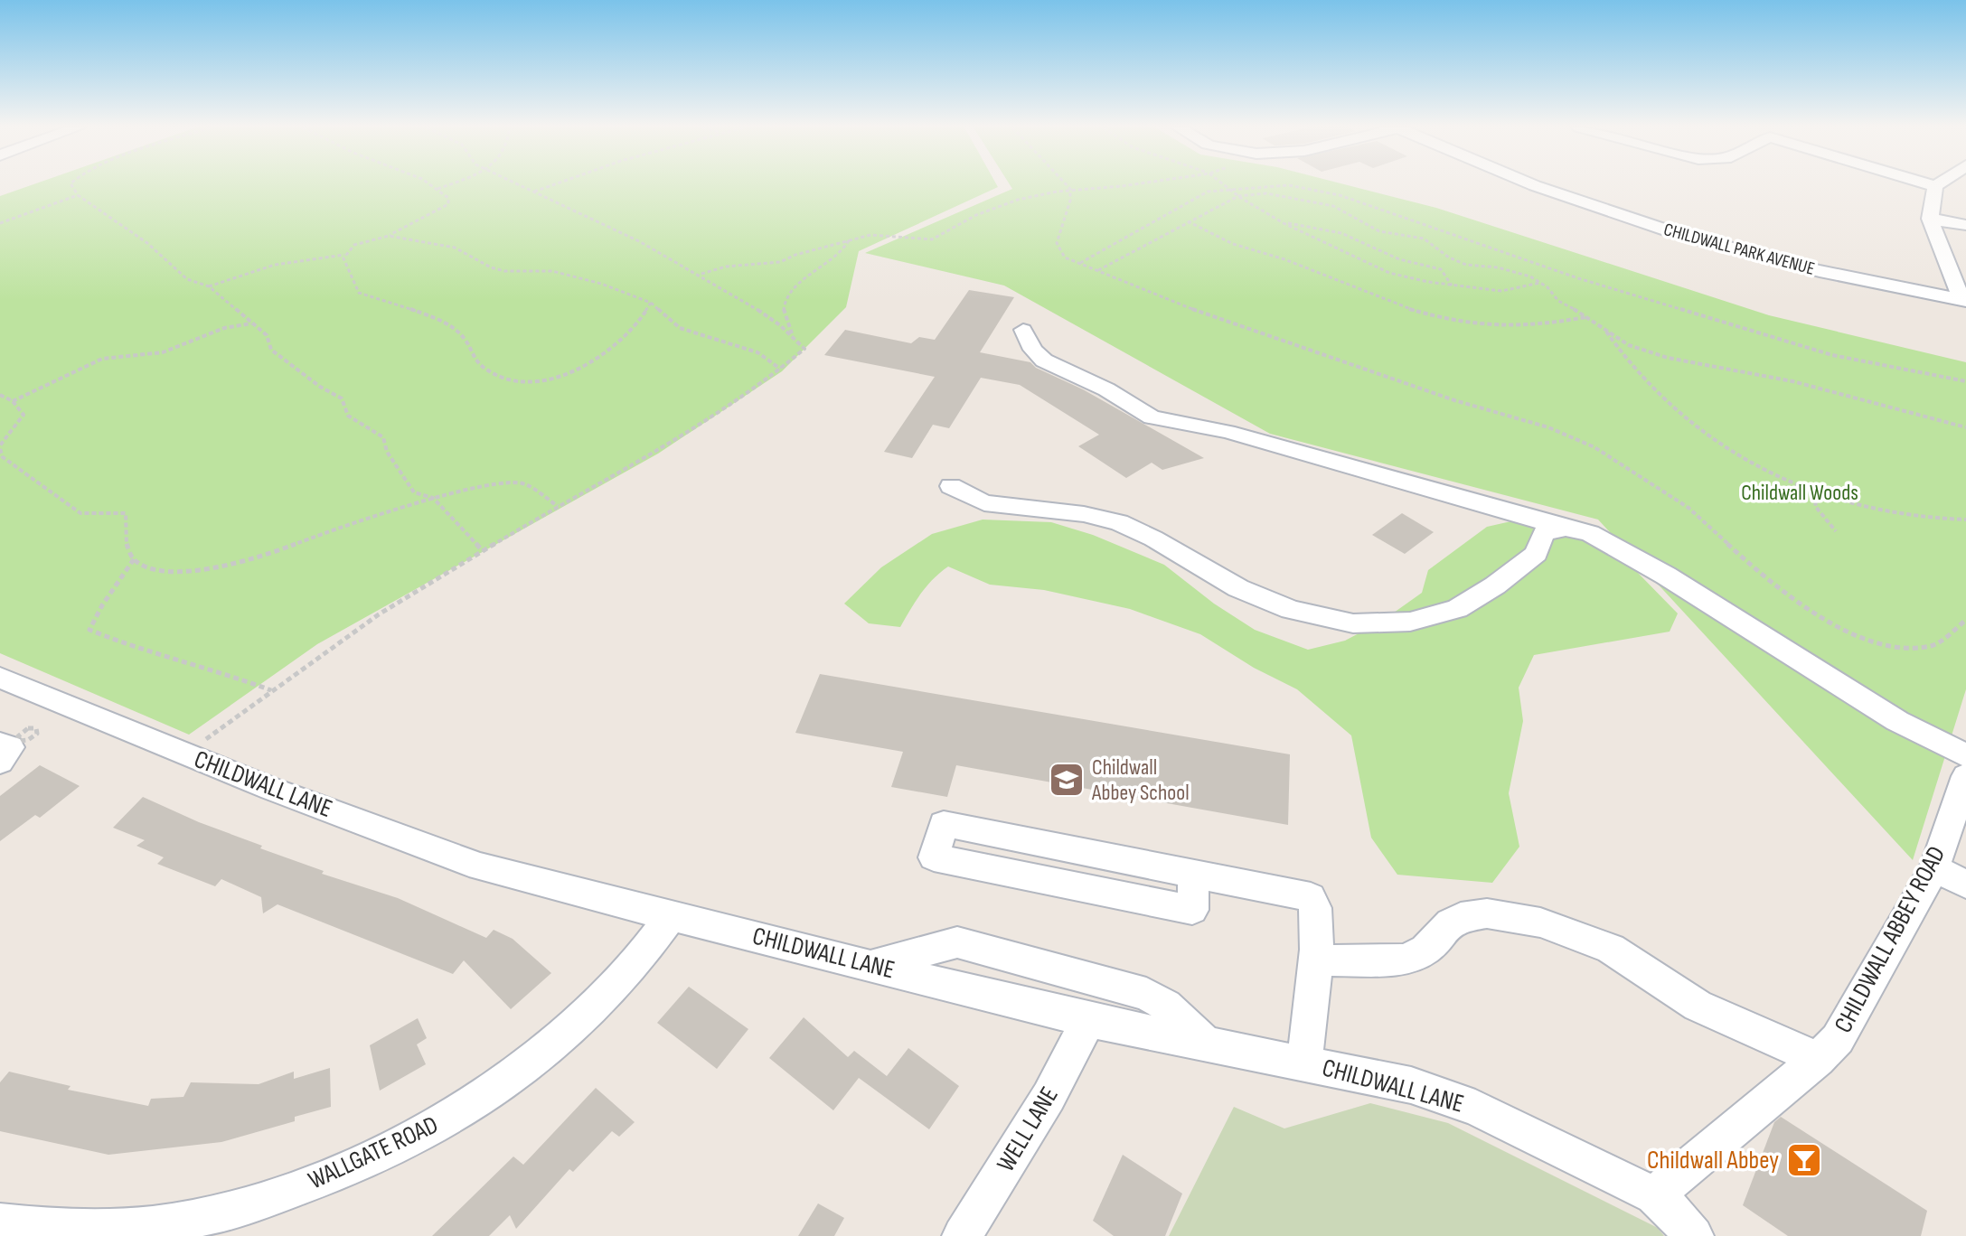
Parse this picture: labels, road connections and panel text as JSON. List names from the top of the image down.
{
  "streets": {
    "street": [
      "CHILDWALL PARK AVENUE",
      "CHILDWALL LANE",
      "CHILDWALL ABBEY ROAD",
      "WELL LANE",
      "WALLGATE ROAD"
    ]
  },
  "crossings": [
    ["CHILDWALL LANE", "CHILDWALL ABBEY ROAD"],
    ["CHILDWALL LANE", "WELL LANE"],
    ["CHILDWALL LANE", "WALLGATE ROAD"]
  ],
  "parks": ["Childwall Woods"],
  "places": {
    "school or university": ["Childwall Abbey School"],
    "bar": ["Childwall Abbey"]
  }
}
